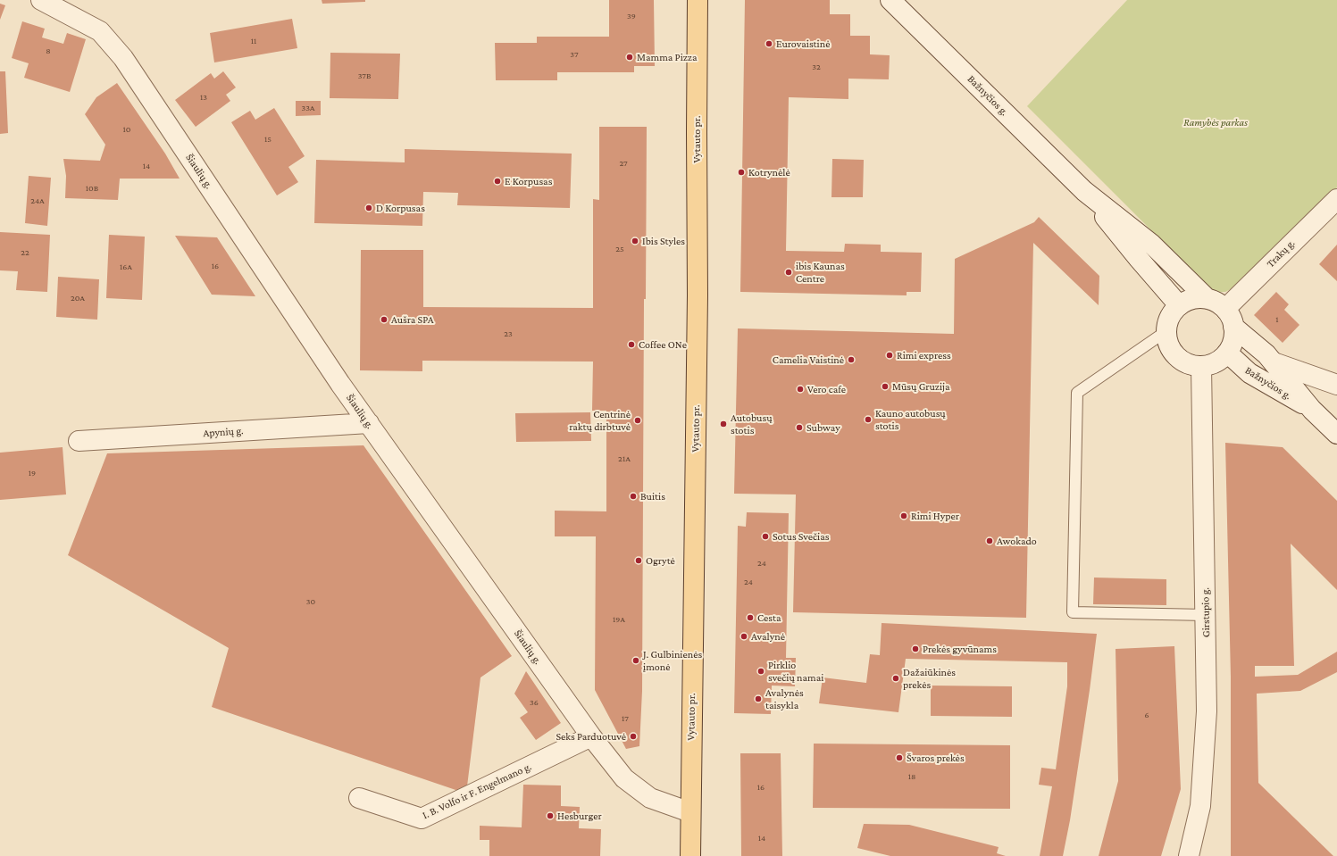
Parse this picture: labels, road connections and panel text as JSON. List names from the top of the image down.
{
  "streets": {
    "main road": ["Vytauto pr."],
    "street": [
      "Bažnyčios g.",
      "Šiaulių g.",
      "Trakų g.",
      "Apynių g.",
      "Girstupio g.",
      "I. B. Volfo ir F. Engelmano g."
    ]
  },
  "crossings": [
    ["Bažnyčios g.", "Trakų g."],
    ["Bažnyčios g.", "Girstupio g."],
    ["Vytauto pr.", "Šiaulių g."],
    ["Šiaulių g.", "Apynių g."],
    ["Šiaulių g.", "I. B. Volfo ir F. Engelmano g."],
    ["Trakų g.", "Girstupio g."]
  ],
  "parks": ["Ramybės parkas"],
  "places": [
    "Eurovaistinė",
    "Mamma Pizza",
    "Kotrynėlė",
    "E Korpusas",
    "D Korpusas",
    "Ibis Styles",
    "ibis Kaunas Centre",
    "Aušra SPA",
    "Coffee ONe",
    "Rimi express",
    "Camelia Vaistinė",
    "Mūsų Gruzija",
    "Vero cafe",
    "Kauno autobusų stotis",
    "Centrinė raktų dirbtuvė",
    "Autobusų stotis",
    "Subway",
    "Buitis",
    "Rimi Hyper",
    "Sotus Svečias",
    "Awokado",
    "Ogrytė",
    "Cesta",
    "Avalynė",
    "Prekės gyvūnams",
    "J. Gulbinienės įmonė",
    "Pirklio svečių namai",
    "Dažaiūkinės prekės",
    "Avalynės taisykla",
    "Seks Parduotuvė",
    "Švaros prekės",
    "Hesburger"
  ],
  "house_numbers": [
    "39",
    "11",
    "8",
    "37",
    "32",
    "37B",
    "13",
    "33A",
    "10",
    "15",
    "27",
    "14",
    "10B",
    "24A",
    "25",
    "22",
    "16",
    "16A",
    "20A",
    "1",
    "23",
    "21A",
    "19",
    "24",
    "24",
    "30",
    "19A",
    "36",
    "6",
    "17",
    "18",
    "16",
    "14"
  ]
}
